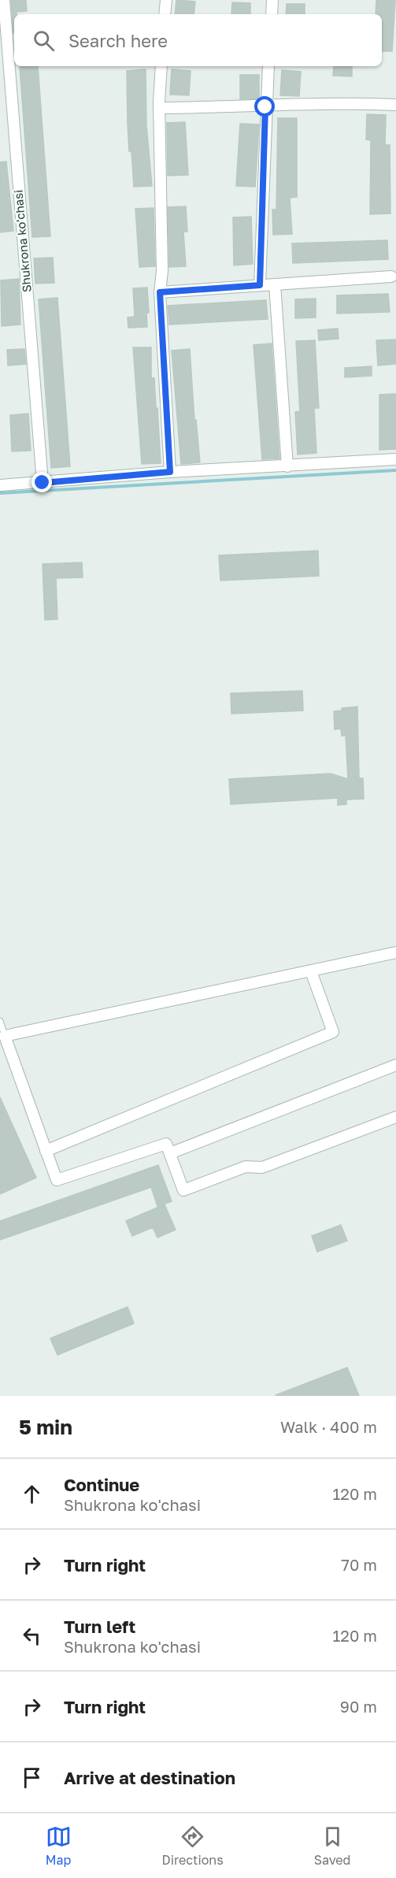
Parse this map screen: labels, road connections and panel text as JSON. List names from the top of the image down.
{
  "streets": {
    "street": ["Shukrona ko'chasi"]
  },
  "page": {
    "search": "Search here",
    "heading": ["5 min", "Walk · 400 m"],
    "list": [
      ["Continue", "Shukrona ko'chasi", "120 m"],
      ["Turn right", "70 m"],
      ["Turn left", "Shukrona ko'chasi", "120 m"],
      ["Turn right", "90 m"],
      "Arrive at destination"
    ],
    "nav": ["Map", "Directions", "Saved"]
  }
}
